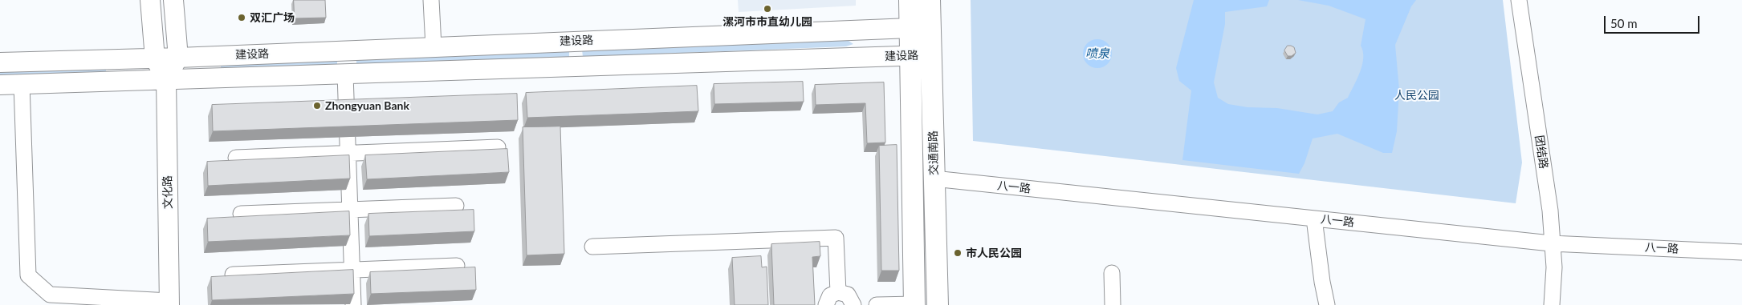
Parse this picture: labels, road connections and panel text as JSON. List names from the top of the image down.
{
  "streets": {
    "main road": ["交通南路"],
    "street": [
      "建设路",
      "团结路",
      "八一路",
      "文化路"
    ]
  },
  "crossings": [
    ["建设路", "交通南路"],
    ["建设路", "文化路"],
    ["团结路", "八一路"],
    ["交通南路", "八一路"]
  ],
  "water": ["喷泉"],
  "parks": ["人民公园"],
  "places": [
    "漯河市市直幼儿园",
    "双汇广场",
    "Zhongyuan Bank",
    "市人民公园"
  ],
  "scale_bar": "50 m"
}
